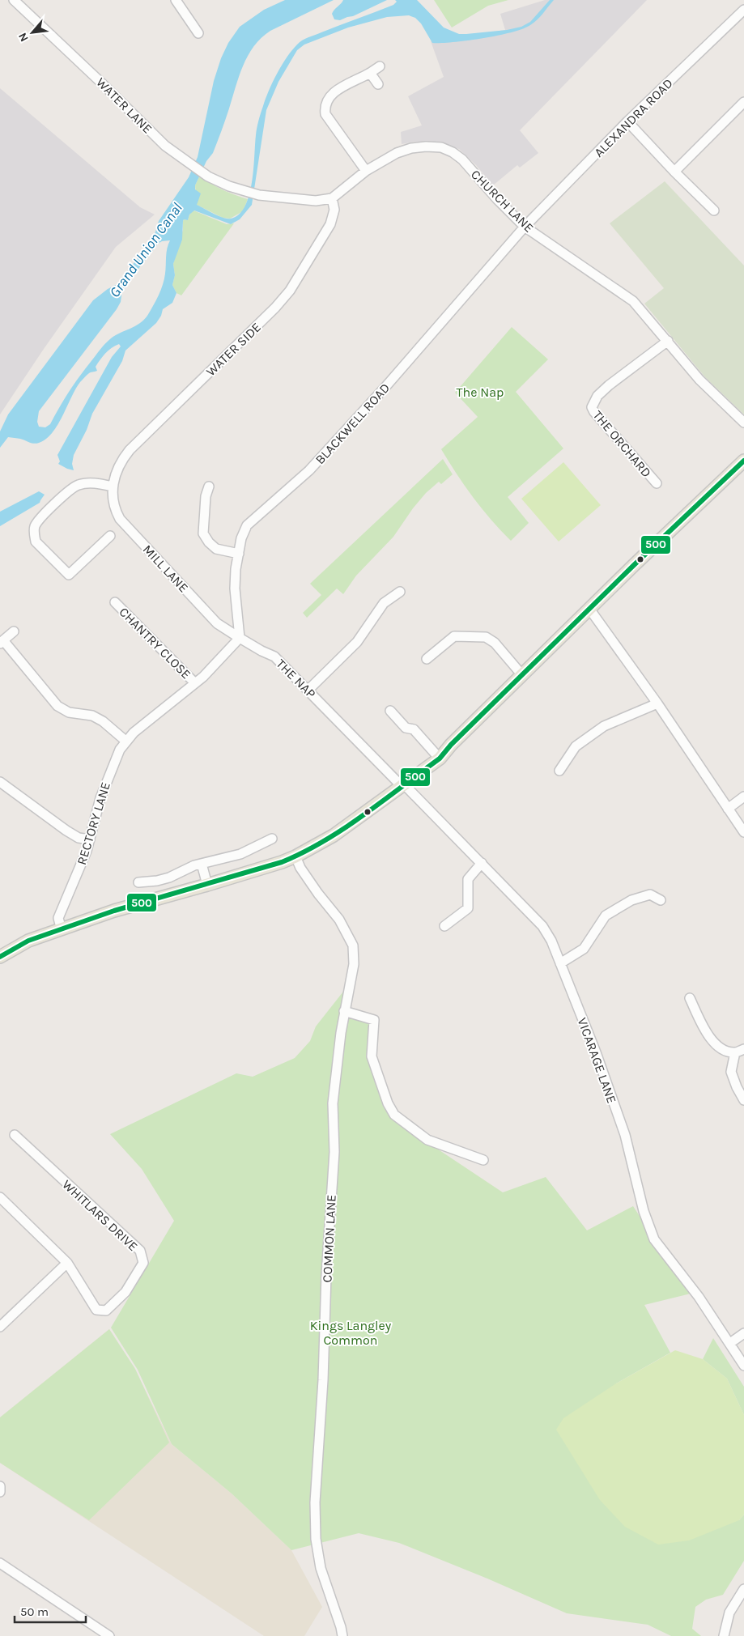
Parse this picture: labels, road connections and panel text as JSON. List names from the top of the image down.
{
  "streets": {
    "street": [
      "WATER LANE",
      "ALEXANDRA ROAD",
      "CHURCH LANE",
      "WATER SIDE",
      "BLACKWELL ROAD",
      "THE ORCHARD",
      "MILL LANE",
      "CHANTRY CLOSE",
      "THE NAP",
      "RECTORY LANE",
      "VICARAGE LANE",
      "WHITLARS DRIVE",
      "COMMON LANE"
    ]
  },
  "crossings": [
    ["WATER LANE", "CHURCH LANE"],
    ["WATER LANE", "WATER SIDE"],
    ["ALEXANDRA ROAD", "CHURCH LANE"],
    ["ALEXANDRA ROAD", "BLACKWELL ROAD"],
    ["CHURCH LANE", "WATER SIDE"],
    ["CHURCH LANE", "BLACKWELL ROAD"],
    ["CHURCH LANE", "THE ORCHARD"],
    ["WATER SIDE", "MILL LANE"],
    ["BLACKWELL ROAD", "MILL LANE"],
    ["BLACKWELL ROAD", "THE NAP"],
    ["MILL LANE", "THE NAP"],
    ["THE NAP", "VICARAGE LANE"]
  ],
  "water": ["Grand Union Canal"],
  "parks": ["The Nap", "Kings Langley Common"],
  "lines": ["transit line 500"],
  "scale_bar": "50 m",
  "north": "bottom left"
}
